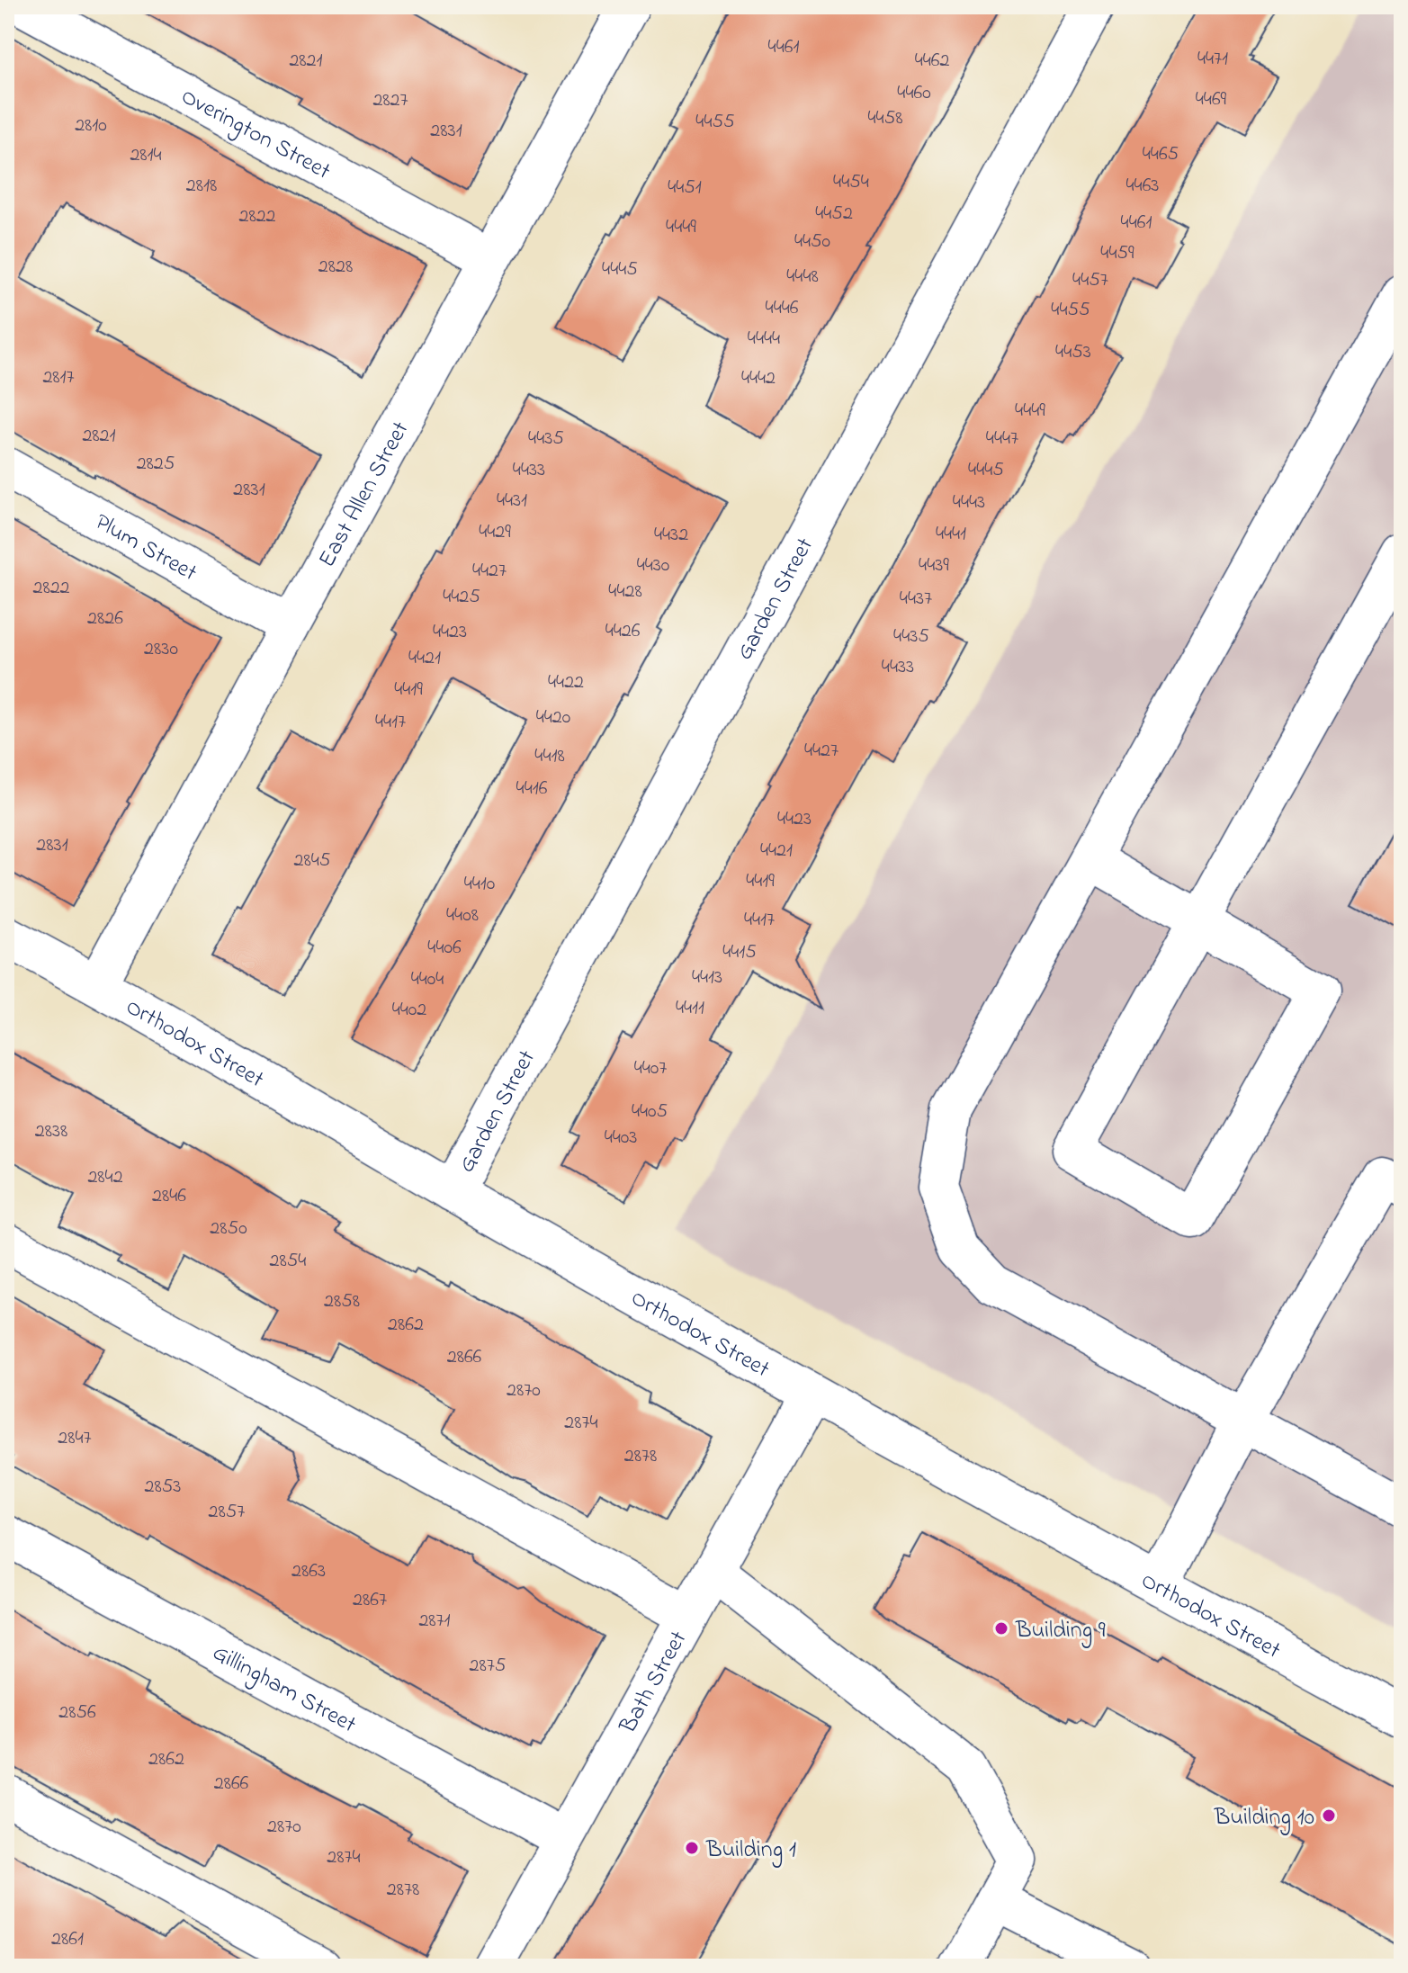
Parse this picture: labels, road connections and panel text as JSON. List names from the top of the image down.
{
  "streets": {
    "street": [
      "Overington Street",
      "East Allen Street",
      "Plum Street",
      "Garden Street",
      "Orthodox Street",
      "Bath Street",
      "Gillingham Street"
    ]
  },
  "crossings": [
    ["Overington Street", "East Allen Street"],
    ["East Allen Street", "Plum Street"],
    ["East Allen Street", "Orthodox Street"],
    ["Garden Street", "Orthodox Street"],
    ["Orthodox Street", "Bath Street"],
    ["Bath Street", "Gillingham Street"]
  ],
  "places": ["Building 9", "Building 10", "Building 1"],
  "house_numbers": [
    "4461",
    "4471",
    "2821",
    "4462",
    "4460",
    "4469",
    "2827",
    "4458",
    "4455",
    "2810",
    "2831",
    "4465",
    "2814",
    "4454",
    "2818",
    "4463",
    "4451",
    "4452",
    "2822",
    "4461",
    "4449",
    "4450",
    "4459",
    "2828",
    "4445",
    "4448",
    "4457",
    "4446",
    "4455",
    "4444",
    "4453",
    "2817",
    "4442",
    "4449",
    "2821",
    "4435",
    "4447",
    "2825",
    "4433",
    "4445",
    "2831",
    "4431",
    "4443",
    "4429",
    "4441",
    "4432",
    "4430",
    "4439",
    "4427",
    "2822",
    "4428",
    "4425",
    "4437",
    "2826",
    "4426",
    "4423",
    "4435",
    "2830",
    "4421",
    "4433",
    "4422",
    "4419",
    "4420",
    "4417",
    "4427",
    "4418",
    "4416",
    "4423",
    "2831",
    "4421",
    "2845",
    "4419",
    "4410",
    "4408",
    "4417",
    "4406",
    "4415",
    "4413",
    "4404",
    "4411",
    "4402",
    "4407",
    "4405",
    "2838",
    "4403",
    "2842",
    "2846",
    "2850",
    "2854",
    "2858",
    "2862",
    "2866",
    "2870",
    "2874",
    "2847",
    "2878",
    "2853",
    "2857",
    "2863",
    "2867",
    "2871",
    "2875",
    "2856",
    "2862",
    "2866",
    "2870",
    "2874",
    "2878",
    "2861"
  ]
}
